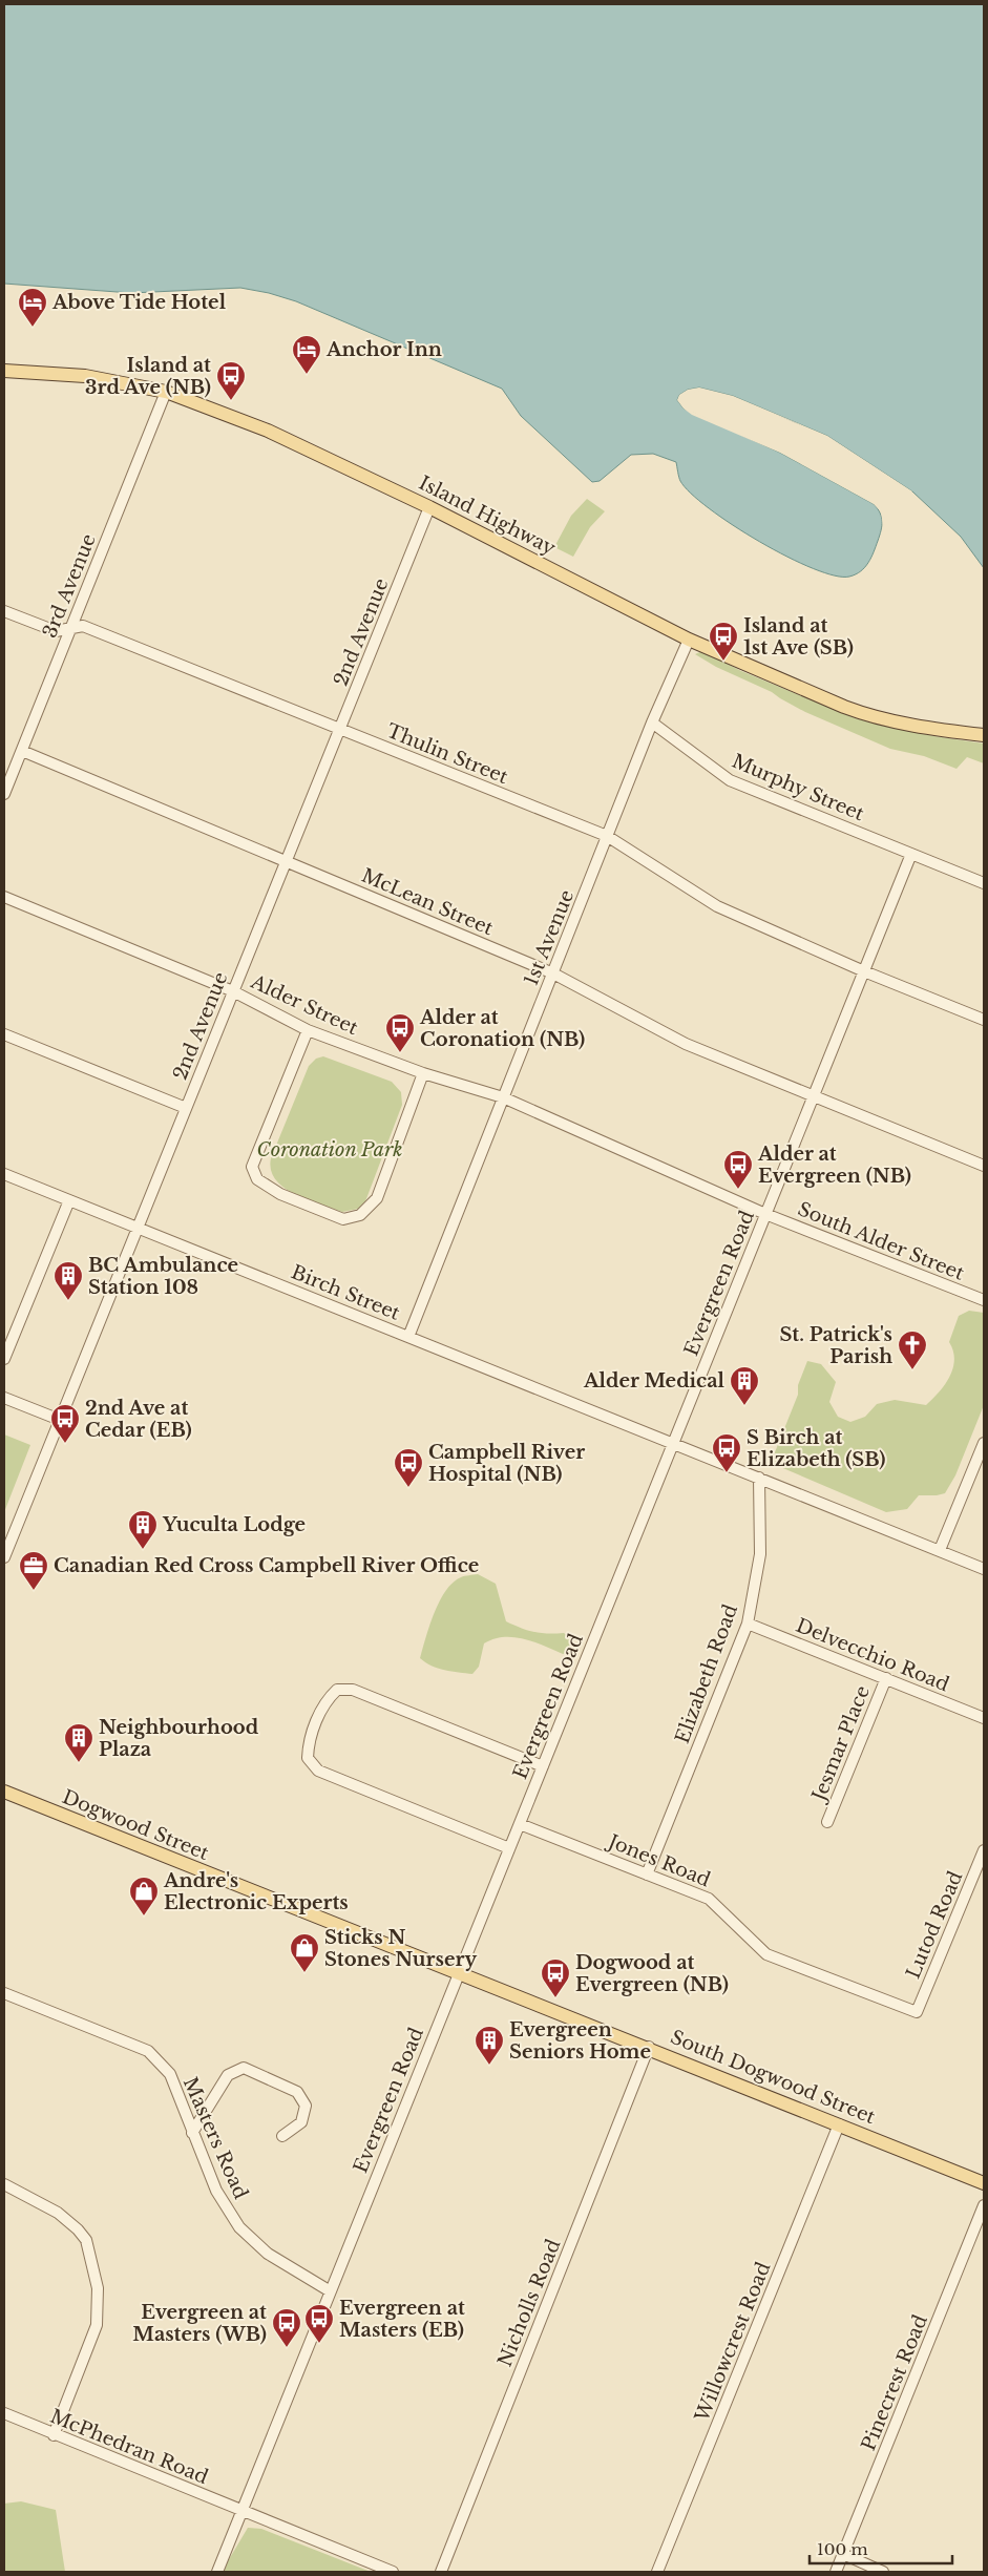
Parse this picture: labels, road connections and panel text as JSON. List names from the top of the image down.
{
  "streets": {
    "main road": ["Island Highway", "Dogwood Street", "South Dogwood Street"],
    "street": [
      "3rd Avenue",
      "2nd Avenue",
      "Thulin Street",
      "Murphy Street",
      "McLean Street",
      "1st Avenue",
      "Alder Street",
      "South Alder Street",
      "Evergreen Road",
      "Birch Street",
      "Delvecchio Road",
      "Elizabeth Road",
      "Jesmar Place",
      "Jones Road",
      "Lutod Road",
      "Masters Road",
      "Nicholls Road",
      "Willowcrest Road",
      "Pinecrest Road",
      "McPhedran Road"
    ]
  },
  "crossings": [
    ["Island Highway", "3rd Avenue"],
    ["Island Highway", "2nd Avenue"],
    ["Island Highway", "1st Avenue"],
    ["3rd Avenue", "Thulin Street"],
    ["3rd Avenue", "McLean Street"],
    ["2nd Avenue", "Thulin Street"],
    ["2nd Avenue", "McLean Street"],
    ["2nd Avenue", "Alder Street"],
    ["2nd Avenue", "Birch Street"],
    ["Thulin Street", "1st Avenue"],
    ["Thulin Street", "Evergreen Road"],
    ["Murphy Street", "1st Avenue"],
    ["Murphy Street", "Evergreen Road"],
    ["McLean Street", "1st Avenue"],
    ["McLean Street", "Evergreen Road"],
    ["1st Avenue", "Alder Street"],
    ["1st Avenue", "Birch Street"],
    ["Alder Street", "South Alder Street"],
    ["Alder Street", "Evergreen Road"],
    ["South Alder Street", "Evergreen Road"],
    ["Evergreen Road", "Birch Street"],
    ["Evergreen Road", "Dogwood Street"],
    ["Evergreen Road", "Jones Road"],
    ["Evergreen Road", "South Dogwood Street"],
    ["Evergreen Road", "Masters Road"],
    ["Evergreen Road", "McPhedran Road"],
    ["Birch Street", "Elizabeth Road"],
    ["Delvecchio Road", "Elizabeth Road"],
    ["Delvecchio Road", "Jesmar Place"],
    ["Elizabeth Road", "Jones Road"],
    ["Dogwood Street", "South Dogwood Street"],
    ["Jones Road", "Lutod Road"],
    ["South Dogwood Street", "Nicholls Road"],
    ["South Dogwood Street", "Willowcrest Road"]
  ],
  "parks": ["Coronation Park"],
  "places": {
    "hotel": ["Above Tide Hotel", "Anchor Inn"],
    "bus stop": [
      "Island at 3rd Ave (NB)",
      "Island at 1st Ave (SB)",
      "Alder at Coronation (NB)",
      "Alder at Evergreen (NB)",
      "2nd Ave at Cedar (EB)",
      "S Birch at Elizabeth (SB)",
      "Campbell River Hospital (NB)",
      "Dogwood at Evergreen (NB)",
      "Evergreen at Masters (EB)",
      "Evergreen at Masters (WB)"
    ],
    "building": [
      "BC Ambulance Station 108",
      "Alder Medical",
      "Yuculta Lodge",
      "Neighbourhood Plaza",
      "Evergreen Seniors Home"
    ],
    "church": ["St. Patrick's Parish"],
    "office": ["Canadian Red Cross Campbell River Office"],
    "shop": ["Andre's Electronic Experts", "Sticks N Stones Nursery"]
  },
  "scale_bar": "100 m"
}
